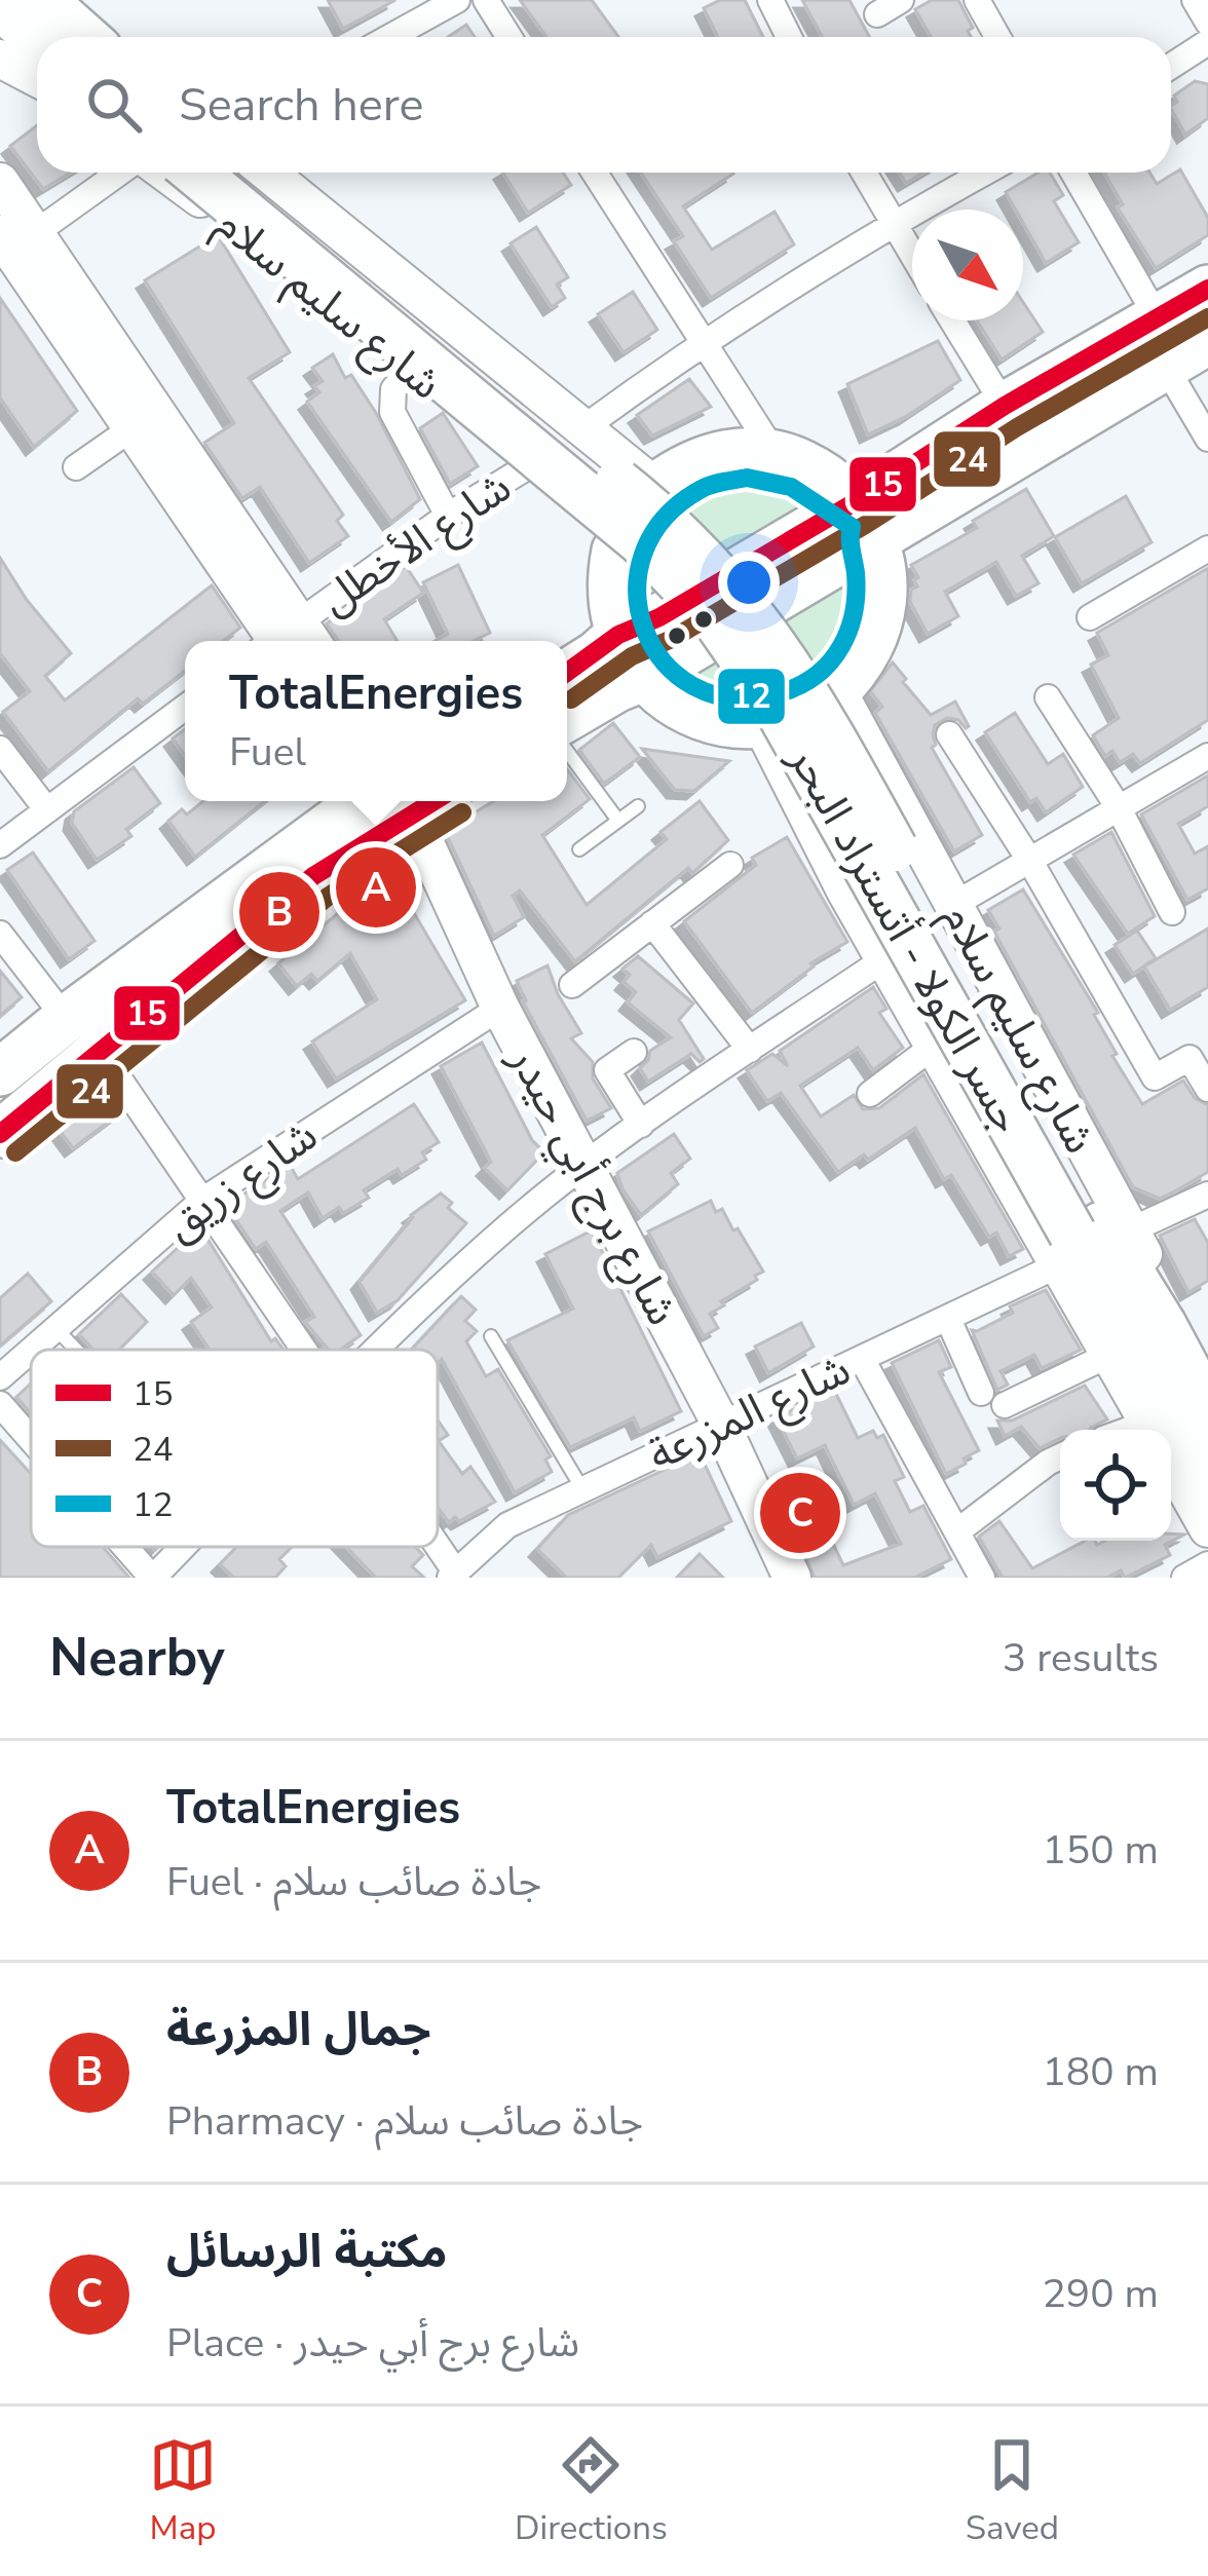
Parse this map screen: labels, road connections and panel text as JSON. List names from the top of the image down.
{
  "streets": {
    "highway": ["جسر الكولا - أتستراد البحر"],
    "main road": ["شارع سليم سلام", "شارع برج أبي حيدر"],
    "street": ["شارع الأخطل", "شارع زريق", "شارع المزرعة"]
  },
  "crossings": [
    ["شارع سليم سلام", "شارع الأخطل"],
    ["شارع سليم سلام", "جسر الكولا - أتستراد البحر"],
    ["شارع سليم سلام", "شارع المزرعة"],
    ["جسر الكولا - أتستراد البحر", "شارع المزرعة"],
    ["شارع زريق", "شارع برج أبي حيدر"],
    ["شارع برج أبي حيدر", "شارع المزرعة"]
  ],
  "lines": ["transit line 15", "transit line 24", "transit line 12"],
  "legend": ["15", "24", "12"],
  "north": "bottom right",
  "page": {
    "search": "Search here",
    "popup": ["TotalEnergies", "Fuel"],
    "pins": ["A", "B", "C"],
    "heading": ["Nearby", "3 results"],
    "list": [
      {
        "mark": "A",
        "name": "TotalEnergies",
        "note": "Fuel · جادة صائب سلام",
        "value": "150 m"
      },
      {
        "mark": "B",
        "name": "جمال المزرعة",
        "note": "Pharmacy · جادة صائب سلام",
        "value": "180 m"
      },
      {
        "mark": "C",
        "name": "مكتبة الرسائل",
        "note": "Place · شارع برج أبي حيدر",
        "value": "290 m"
      }
    ],
    "nav": ["Map", "Directions", "Saved"]
  }
}
